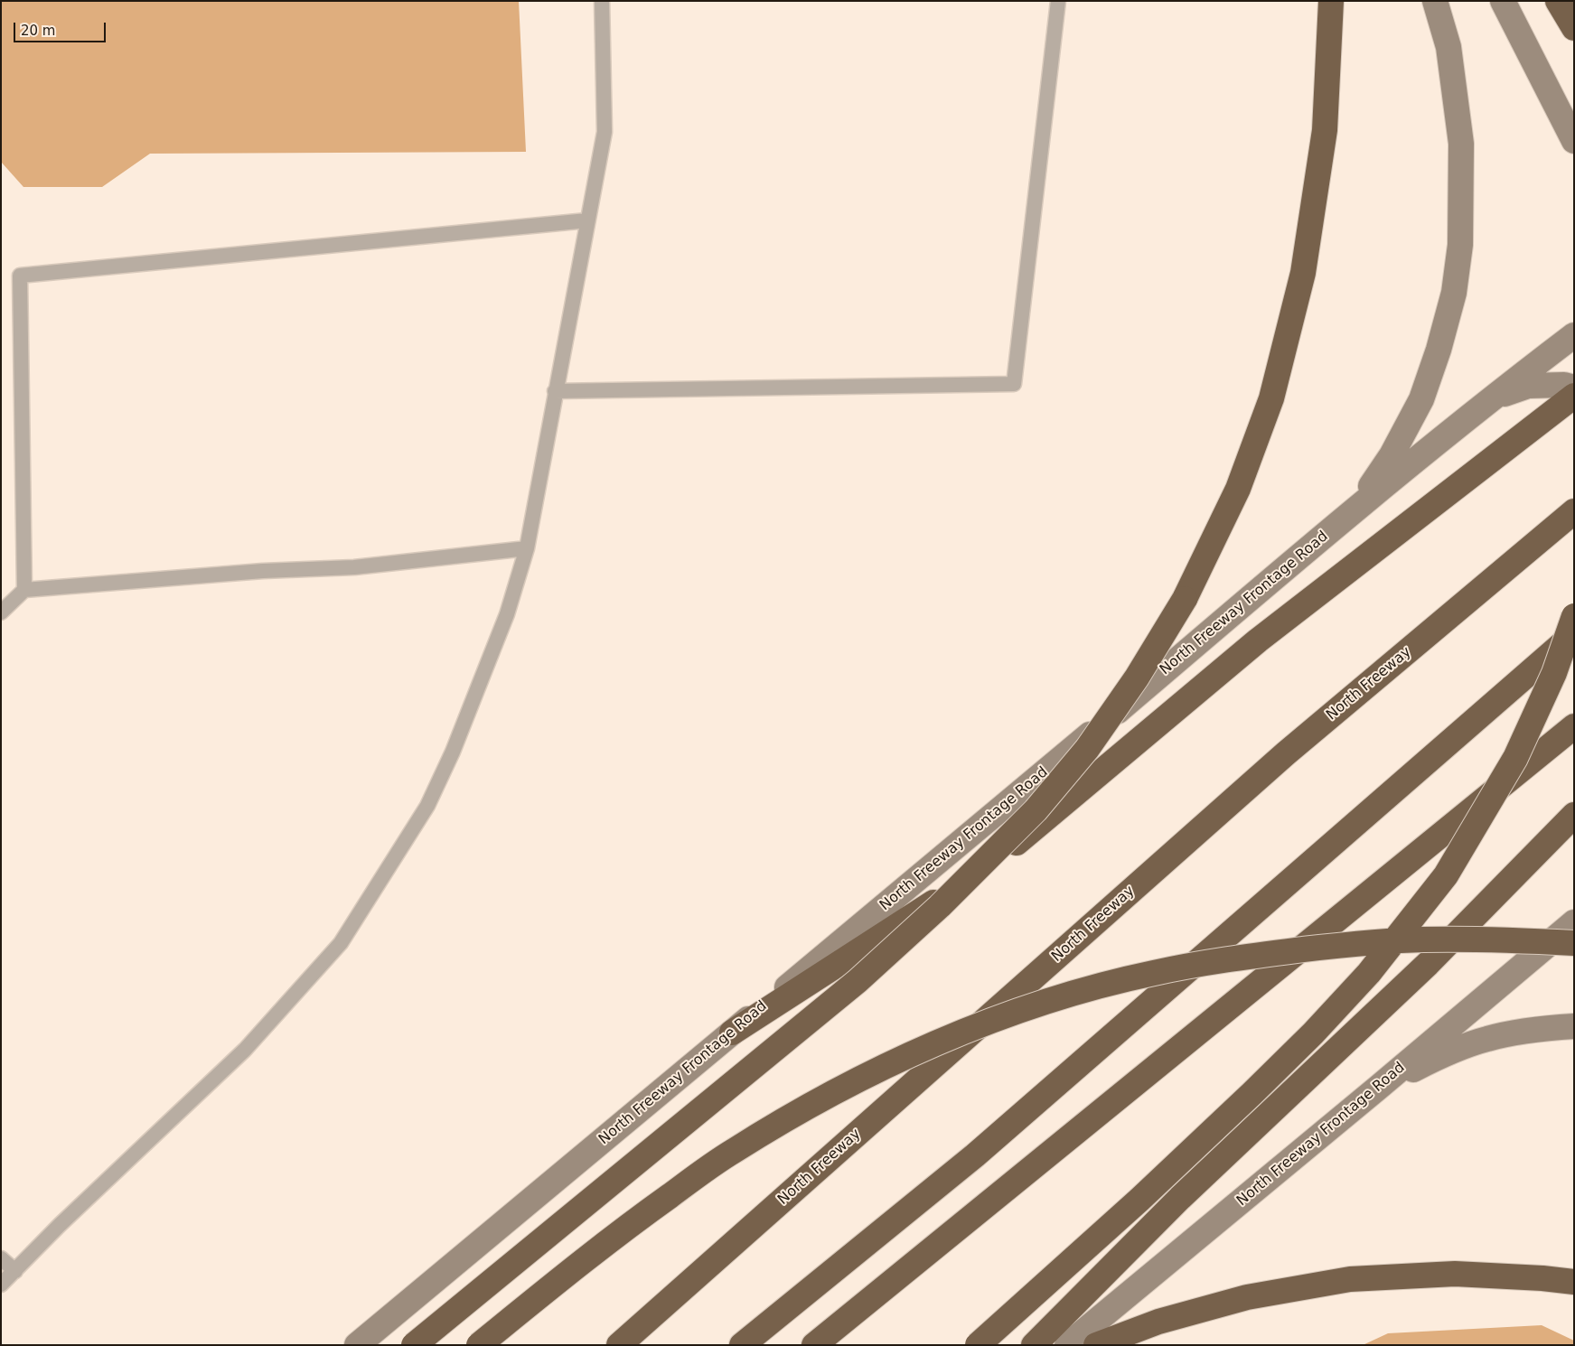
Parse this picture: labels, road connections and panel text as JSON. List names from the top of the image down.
{
  "streets": {
    "highway": ["North Freeway"],
    "main road": ["North Freeway Frontage Road"]
  },
  "scale_bar": "20 m"
}
